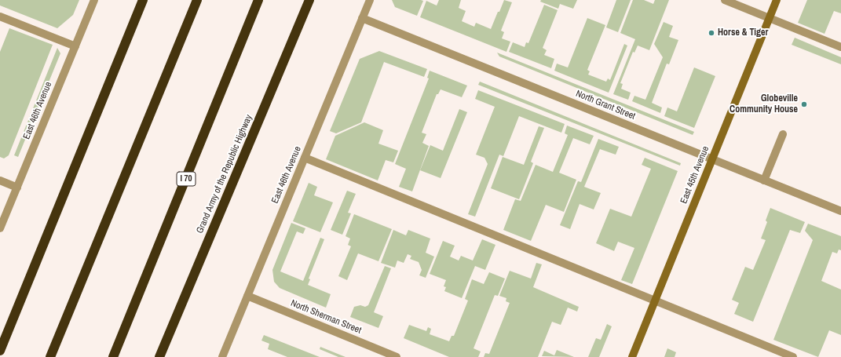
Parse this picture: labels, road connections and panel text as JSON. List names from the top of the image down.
{
  "streets": {
    "highway": ["Grand Army of the Republic Highway", "I 70"],
    "street": [
      "North Grant Street",
      "East 46th Avenue",
      "East 45th Avenue",
      "North Sherman Street"
    ]
  },
  "crossings": [
    ["North Grant Street", "East 46th Avenue"],
    ["North Grant Street", "East 45th Avenue"],
    ["East 46th Avenue", "North Sherman Street"]
  ],
  "places": ["Horse & Tiger", "Globeville Community House"]
}
